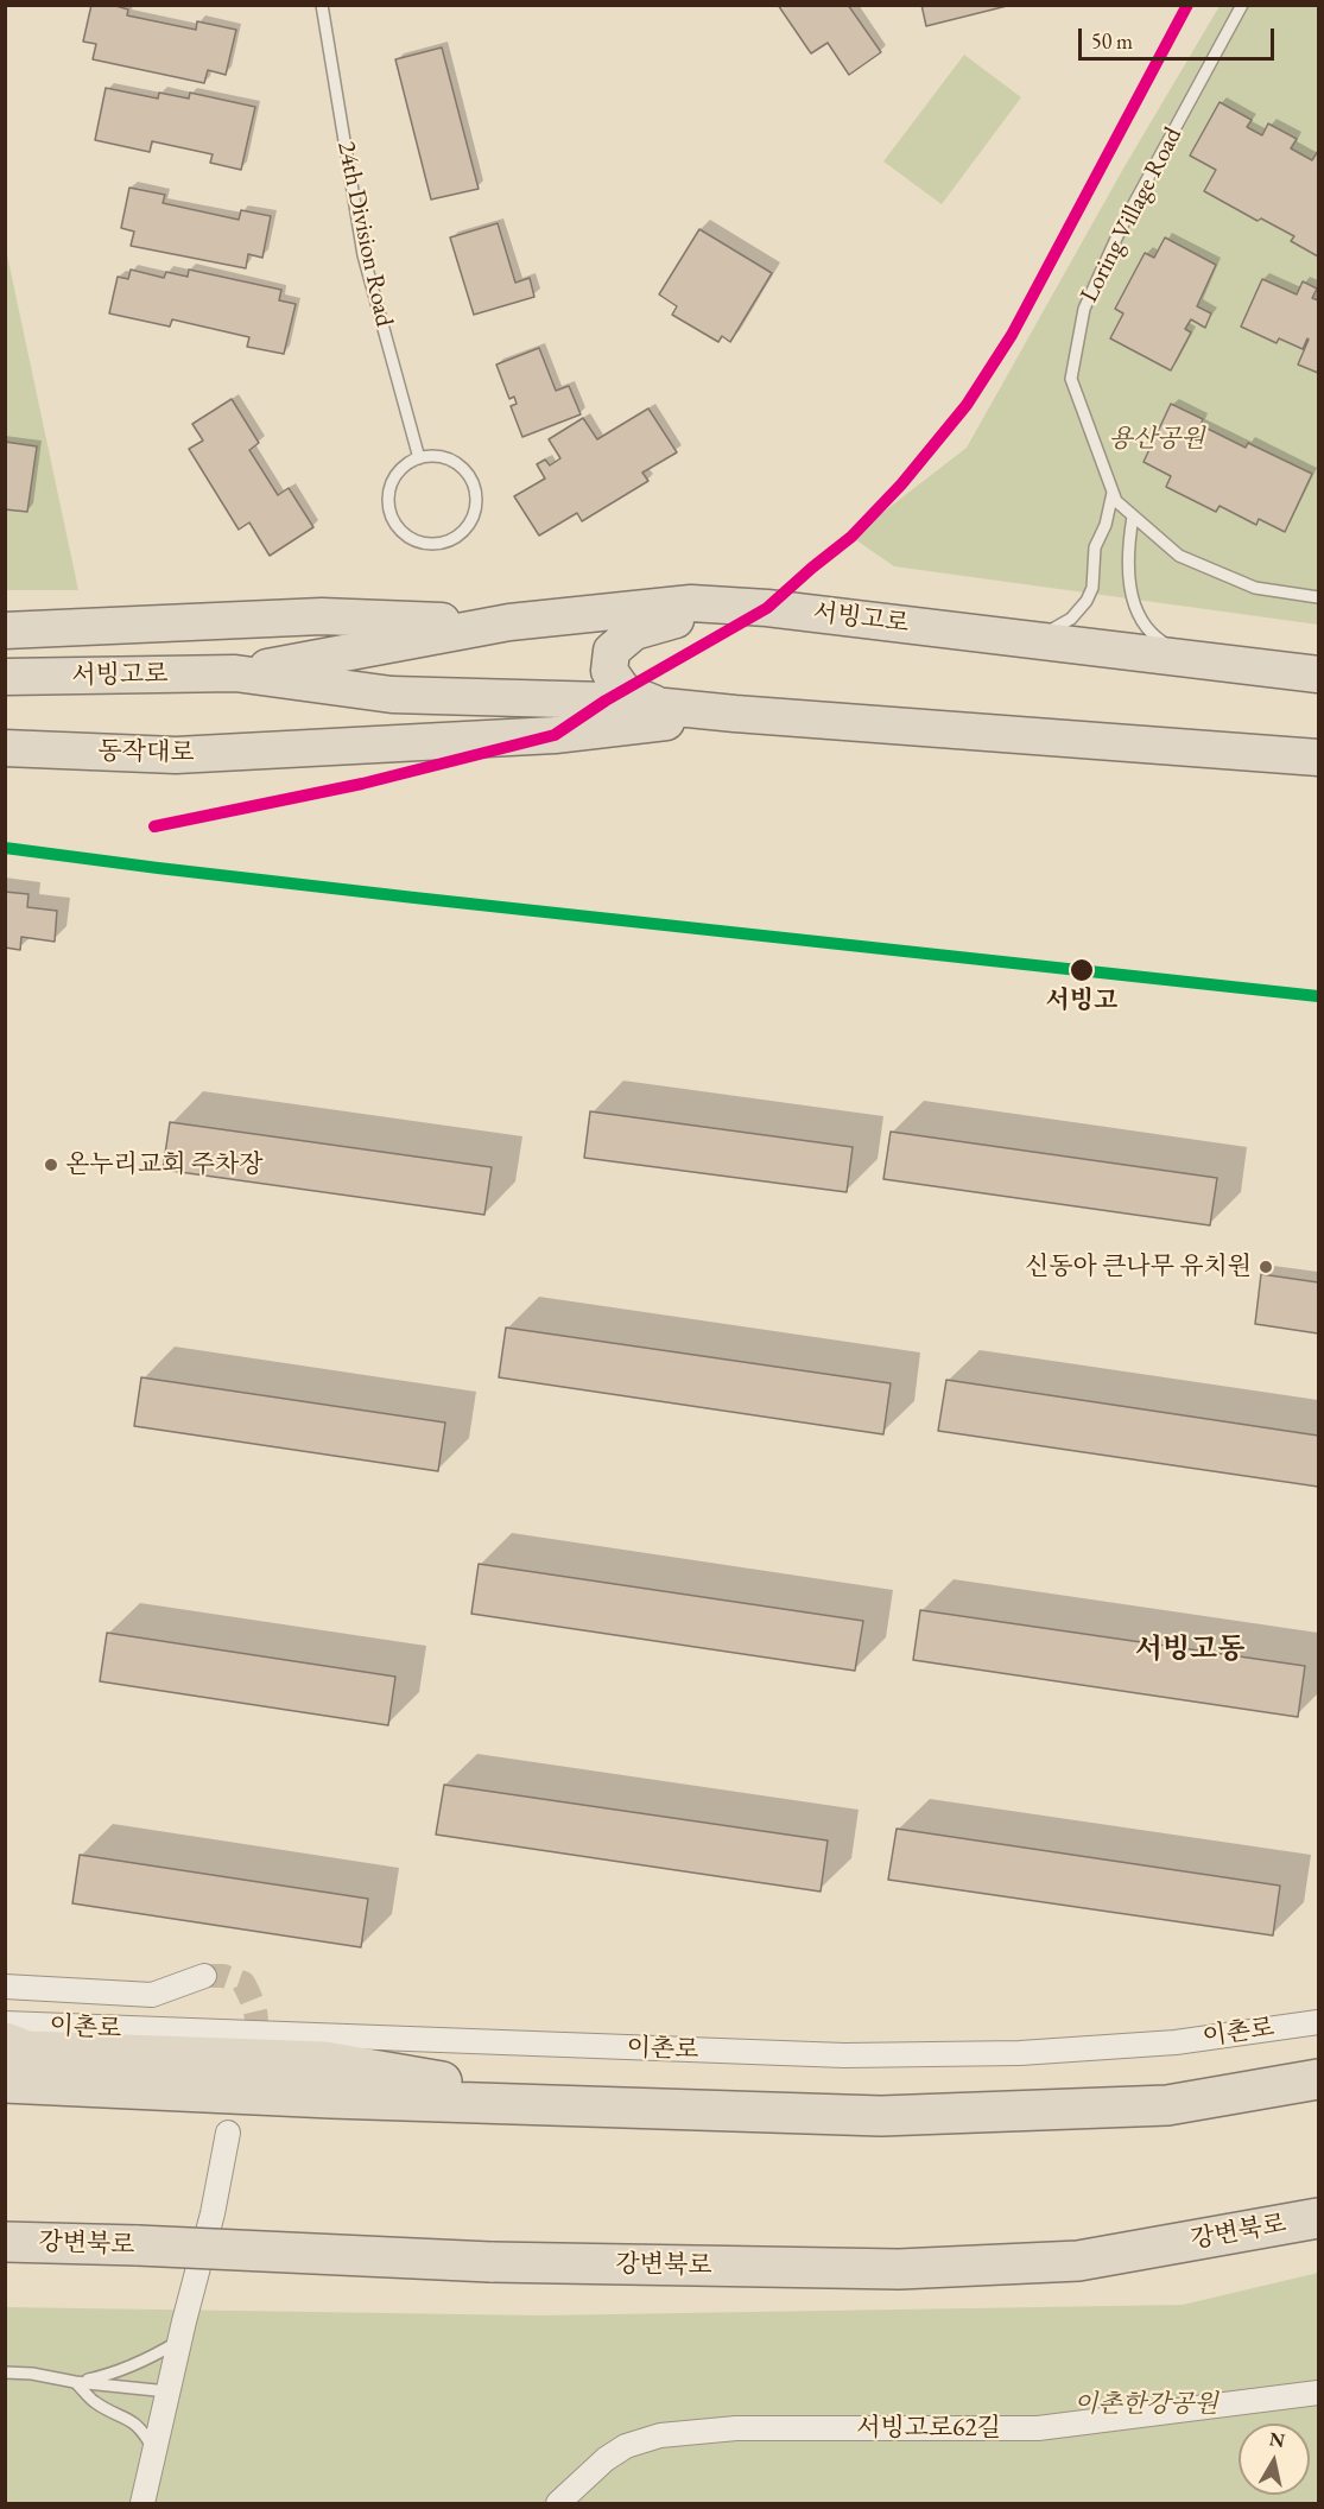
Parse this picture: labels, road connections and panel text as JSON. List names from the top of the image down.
{
  "streets": {
    "highway": ["강변북로"],
    "main road": ["서빙고로", "동작대로"],
    "street": ["이촌로", "서빙고로62길"],
    "lane": ["Loring Village Road", "24th Division Road"]
  },
  "crossings": [
    ["서빙고로", "동작대로"]
  ],
  "districts": ["서빙고동"],
  "parks": ["용산공원", "이촌한강공원"],
  "places": ["서빙고", "온누리교회 주차장", "신동아 큰나무 유치원"],
  "scale_bar": "50 m",
  "north": "top"
}
